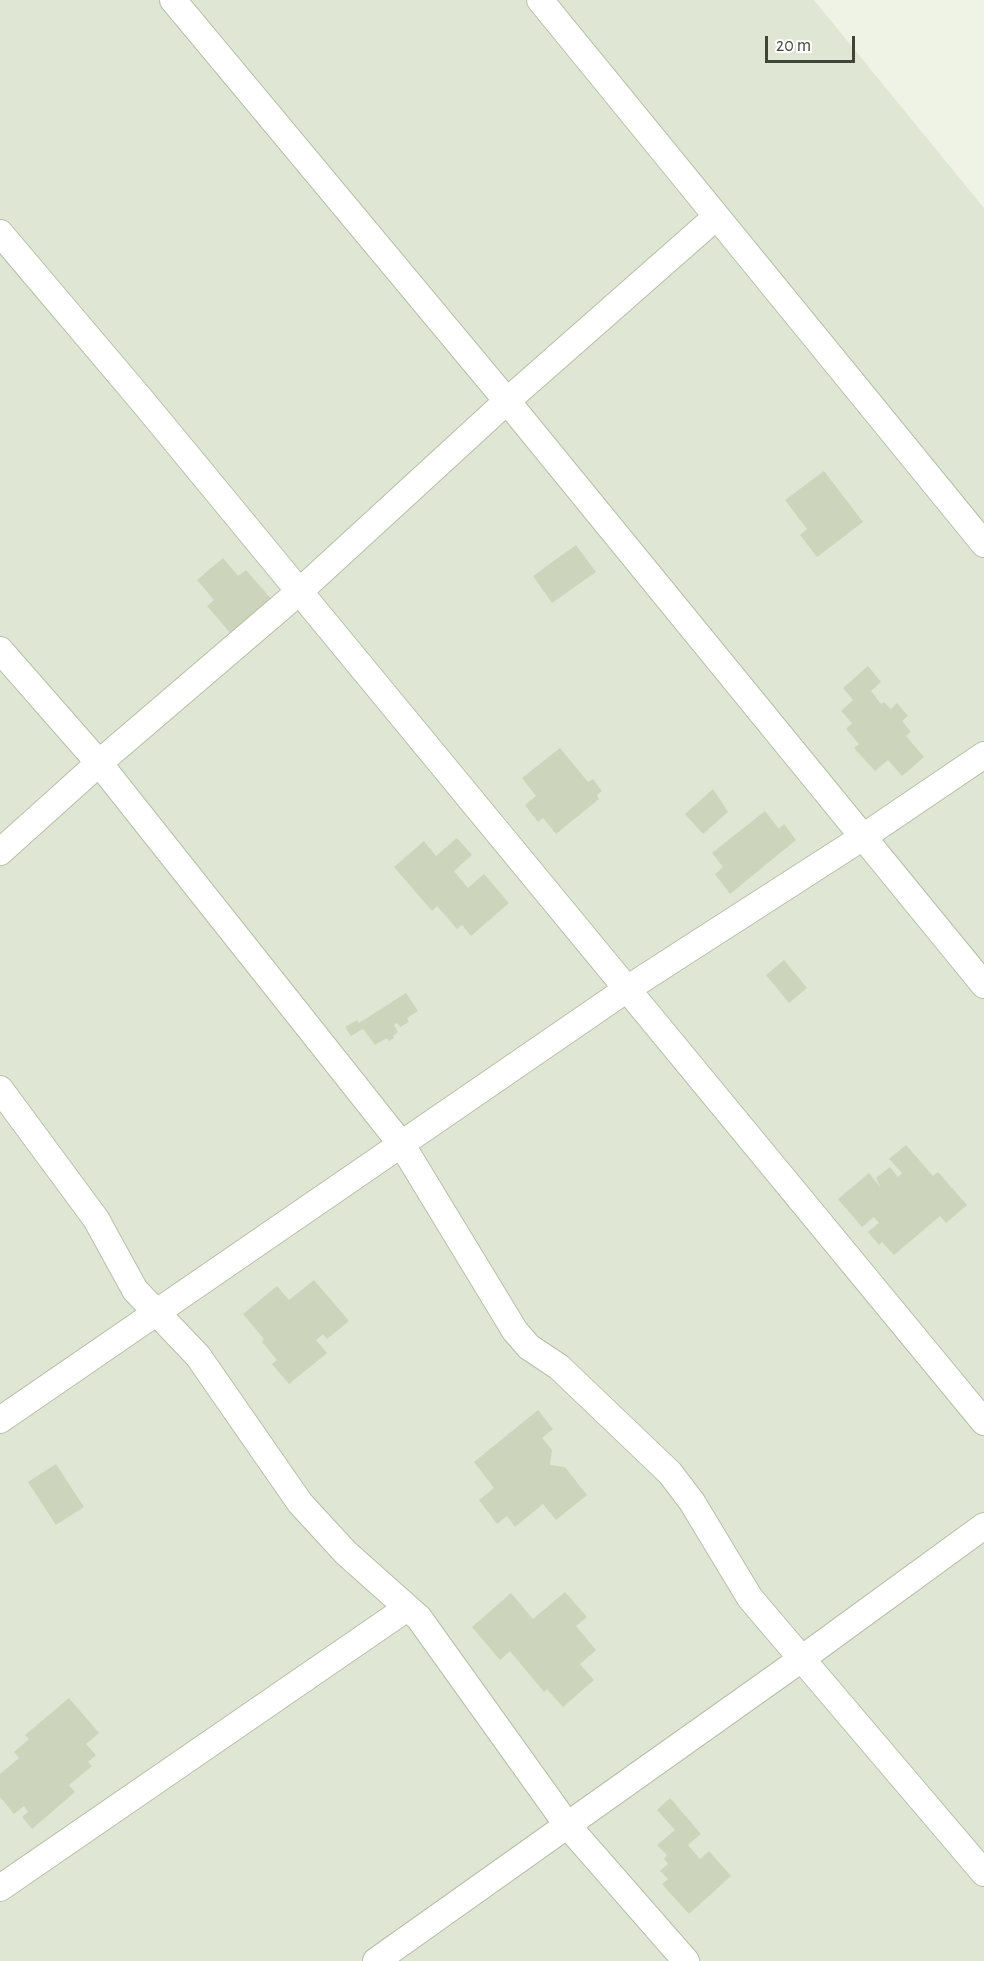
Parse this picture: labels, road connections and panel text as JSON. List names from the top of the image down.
{
  "scale_bar": "20 m"
}
